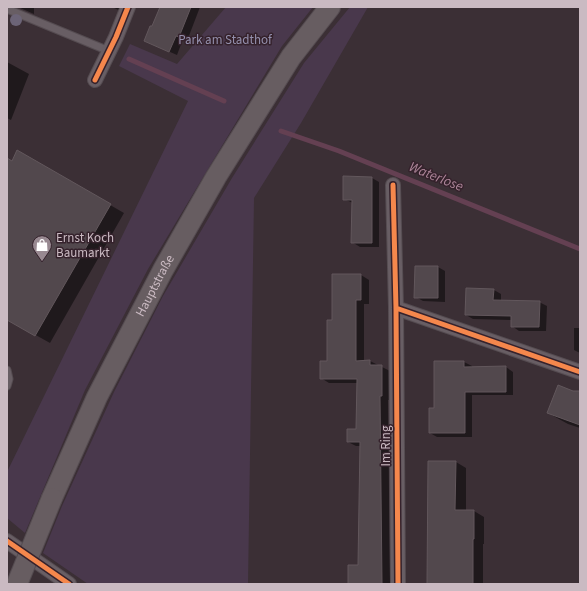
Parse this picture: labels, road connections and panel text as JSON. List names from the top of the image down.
{
  "streets": {
    "main road": ["Hauptstraße"],
    "street": ["Im Ring"]
  },
  "water": ["Waterlose"],
  "parks": ["Park am Stadthof"],
  "places": {
    "shop": ["Ernst Koch Baumarkt"]
  }
}
